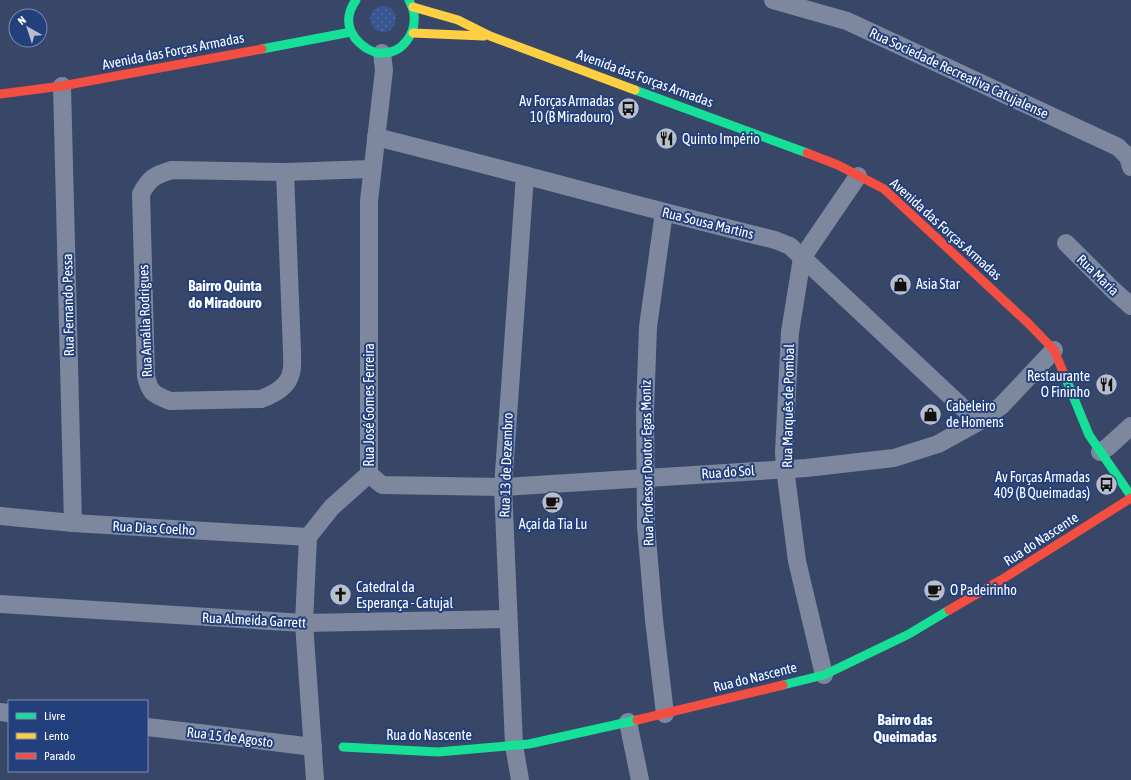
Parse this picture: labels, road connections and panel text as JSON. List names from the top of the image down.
{
  "streets": {
    "street": [
      "Avenida das Forças Armadas",
      "Rua Sociedade Recreativa Catujalense",
      "Rua Sousa Martins",
      "Rua Maria",
      "Rua Fernando Pessa",
      "Rua Amália Rodrigues",
      "Rua José Gomes Ferreira",
      "Rua Marquês de Pombal",
      "Rua Professor Doutor Egas Moniz",
      "Rua 13 de Dezembro",
      "Rua do Sol",
      "Rua Dias Coelho",
      "Rua do Nascente",
      "Rua Almeida Garrett",
      "Rua 15 de Agosto"
    ]
  },
  "crossings": [
    ["Avenida das Forças Armadas", "Rua Fernando Pessa"],
    ["Avenida das Forças Armadas", "Rua Marquês de Pombal"],
    ["Avenida das Forças Armadas", "Rua do Sol"],
    ["Avenida das Forças Armadas", "Rua do Nascente"],
    ["Rua Sousa Martins", "Rua José Gomes Ferreira"],
    ["Rua Sousa Martins", "Rua Marquês de Pombal"],
    ["Rua Sousa Martins", "Rua Professor Doutor Egas Moniz"],
    ["Rua Sousa Martins", "Rua 13 de Dezembro"],
    ["Rua Sousa Martins", "Rua do Sol"],
    ["Rua Fernando Pessa", "Rua Dias Coelho"],
    ["Rua Amália Rodrigues", "Rua José Gomes Ferreira"],
    ["Rua José Gomes Ferreira", "Rua do Sol"],
    ["Rua José Gomes Ferreira", "Rua Dias Coelho"],
    ["Rua Marquês de Pombal", "Rua do Sol"],
    ["Rua Marquês de Pombal", "Rua do Nascente"],
    ["Rua Professor Doutor Egas Moniz", "Rua do Sol"],
    ["Rua Professor Doutor Egas Moniz", "Rua do Nascente"],
    ["Rua 13 de Dezembro", "Rua do Sol"],
    ["Rua 13 de Dezembro", "Rua do Nascente"],
    ["Rua 13 de Dezembro", "Rua Almeida Garrett"]
  ],
  "districts": ["Bairro Quinta do Miradouro", "Bairro das Queimadas"],
  "places": {
    "bus stop": ["Av Forças Armadas 10 (B Miradouro)", "Av Forças Armadas 409 (B Queimadas)"],
    "restaurant": ["Quinto Império", "Restaurante O Fininho"],
    "shop": ["Asia Star", "Cabeleiro de Homens"],
    "cafe": ["Açaí da Tia Lu", "O Padeirinho"],
    "church": ["Catedral da Esperança - Catujal"]
  },
  "legend": ["Livre", "Lento", "Parado"],
  "north": "top left"
}
